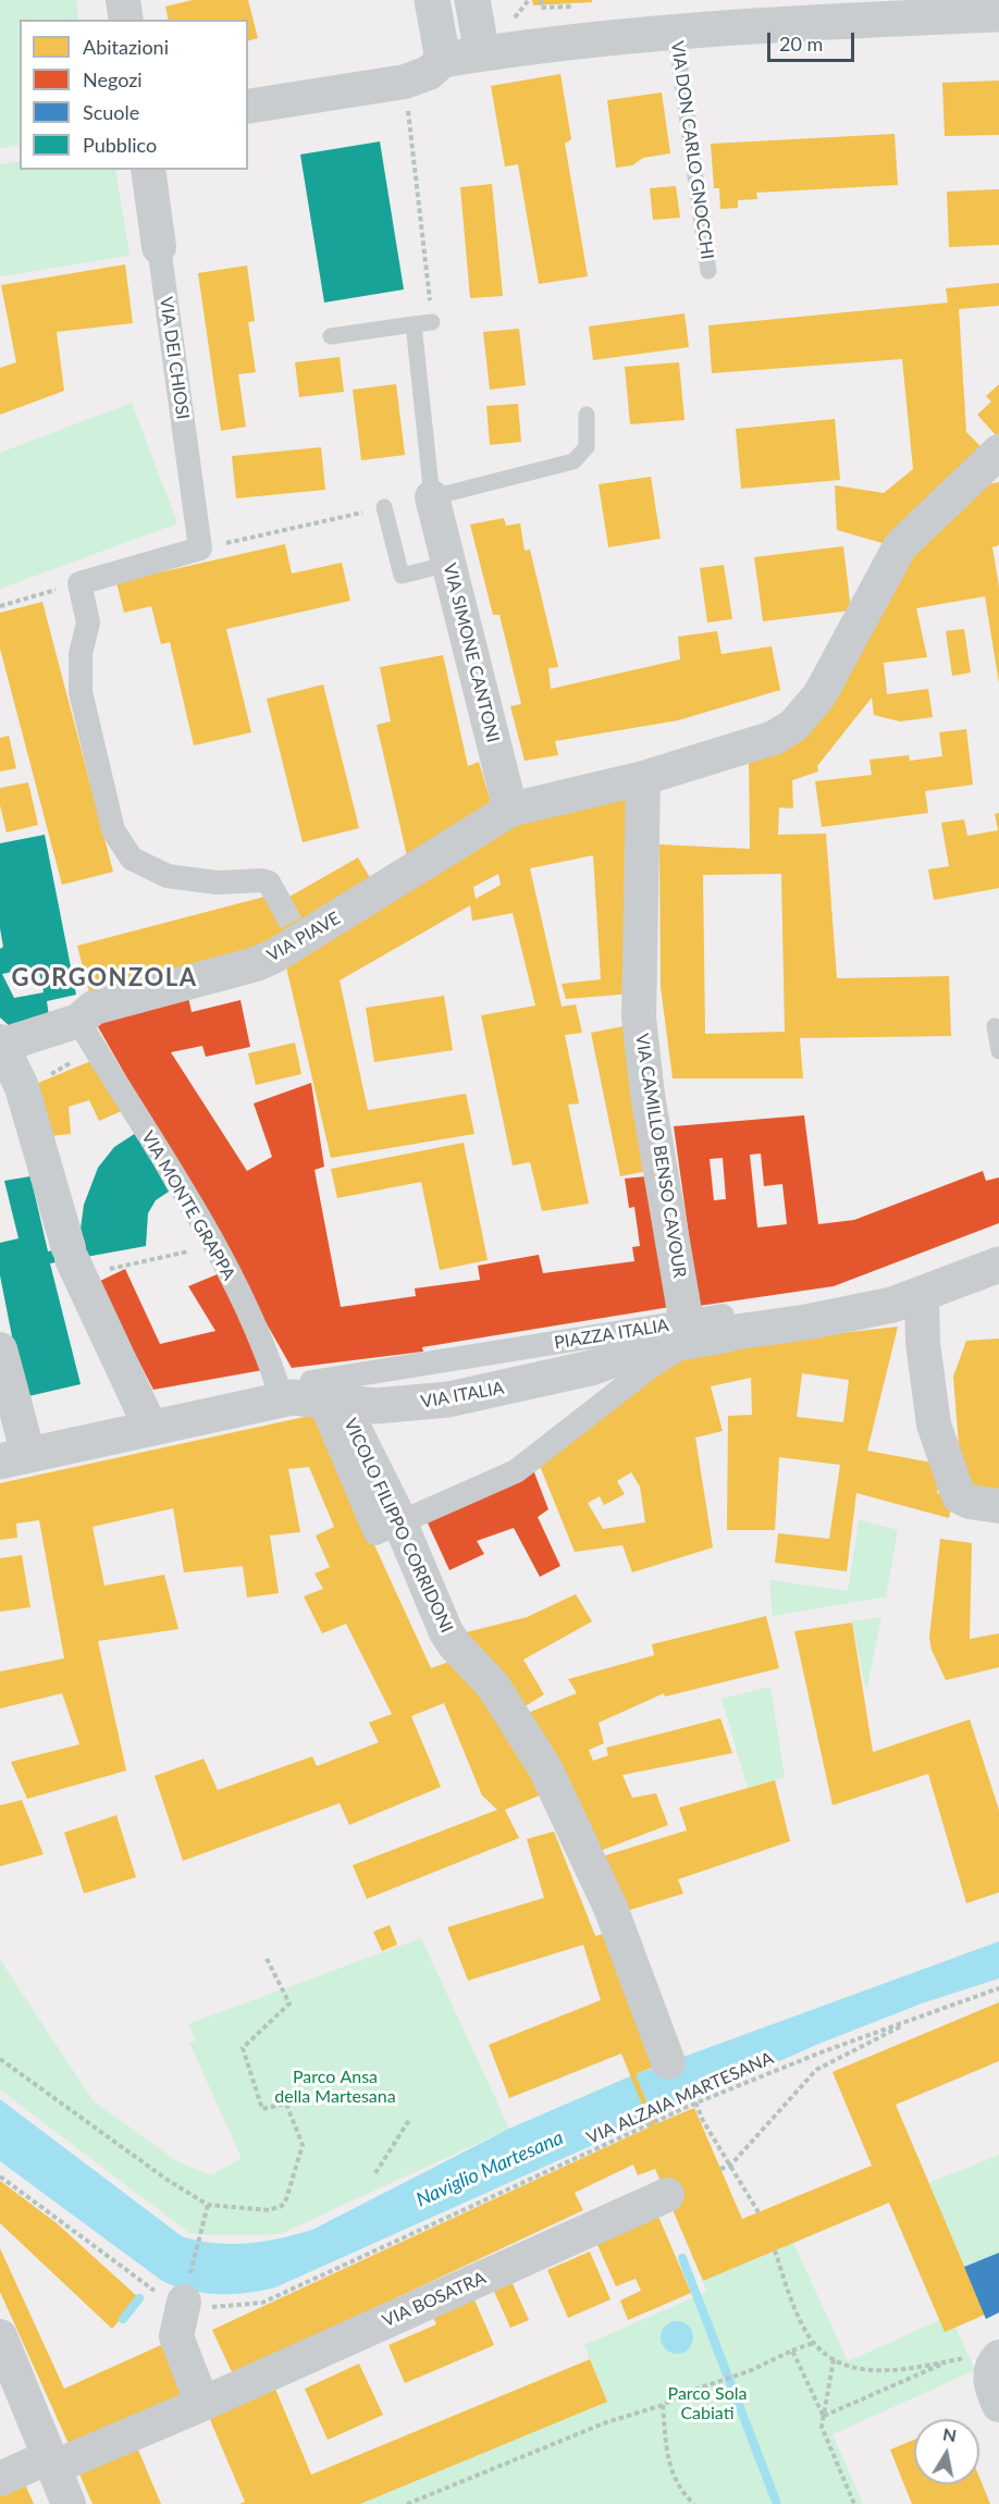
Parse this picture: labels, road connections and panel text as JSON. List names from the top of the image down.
{
  "streets": {
    "street": [
      "VIA DON CARLO GNOCCHI",
      "VIA DEI CHIOSI",
      "VIA SIMONE CANTONI",
      "VIA PIAVE",
      "VIA CAMILLO BENSO CAVOUR",
      "VIA MONTE GRAPPA",
      "PIAZZA ITALIA",
      "VIA ITALIA",
      "VICOLO FILIPPO CORRIDONI",
      "VIA BOSATRA"
    ],
    "path": ["VIA ALZAIA MARTESANA"]
  },
  "crossings": [
    ["VIA SIMONE CANTONI", "VIA PIAVE"],
    ["VIA PIAVE", "VIA CAMILLO BENSO CAVOUR"],
    ["VIA PIAVE", "VIA MONTE GRAPPA"],
    ["VIA CAMILLO BENSO CAVOUR", "VIA ITALIA"],
    ["VIA MONTE GRAPPA", "VIA ITALIA"],
    ["PIAZZA ITALIA", "VIA ITALIA"],
    ["PIAZZA ITALIA", "VICOLO FILIPPO CORRIDONI"],
    ["VIA ITALIA", "VICOLO FILIPPO CORRIDONI"]
  ],
  "districts": ["GORGONZOLA"],
  "water": ["Naviglio Martesana"],
  "parks": ["Parco Ansa della Martesana", "Parco Sola Cabiati"],
  "legend": [
    "Abitazioni",
    "Negozi",
    "Scuole",
    "Pubblico"
  ],
  "scale_bar": "20 m",
  "north": "top"
}
